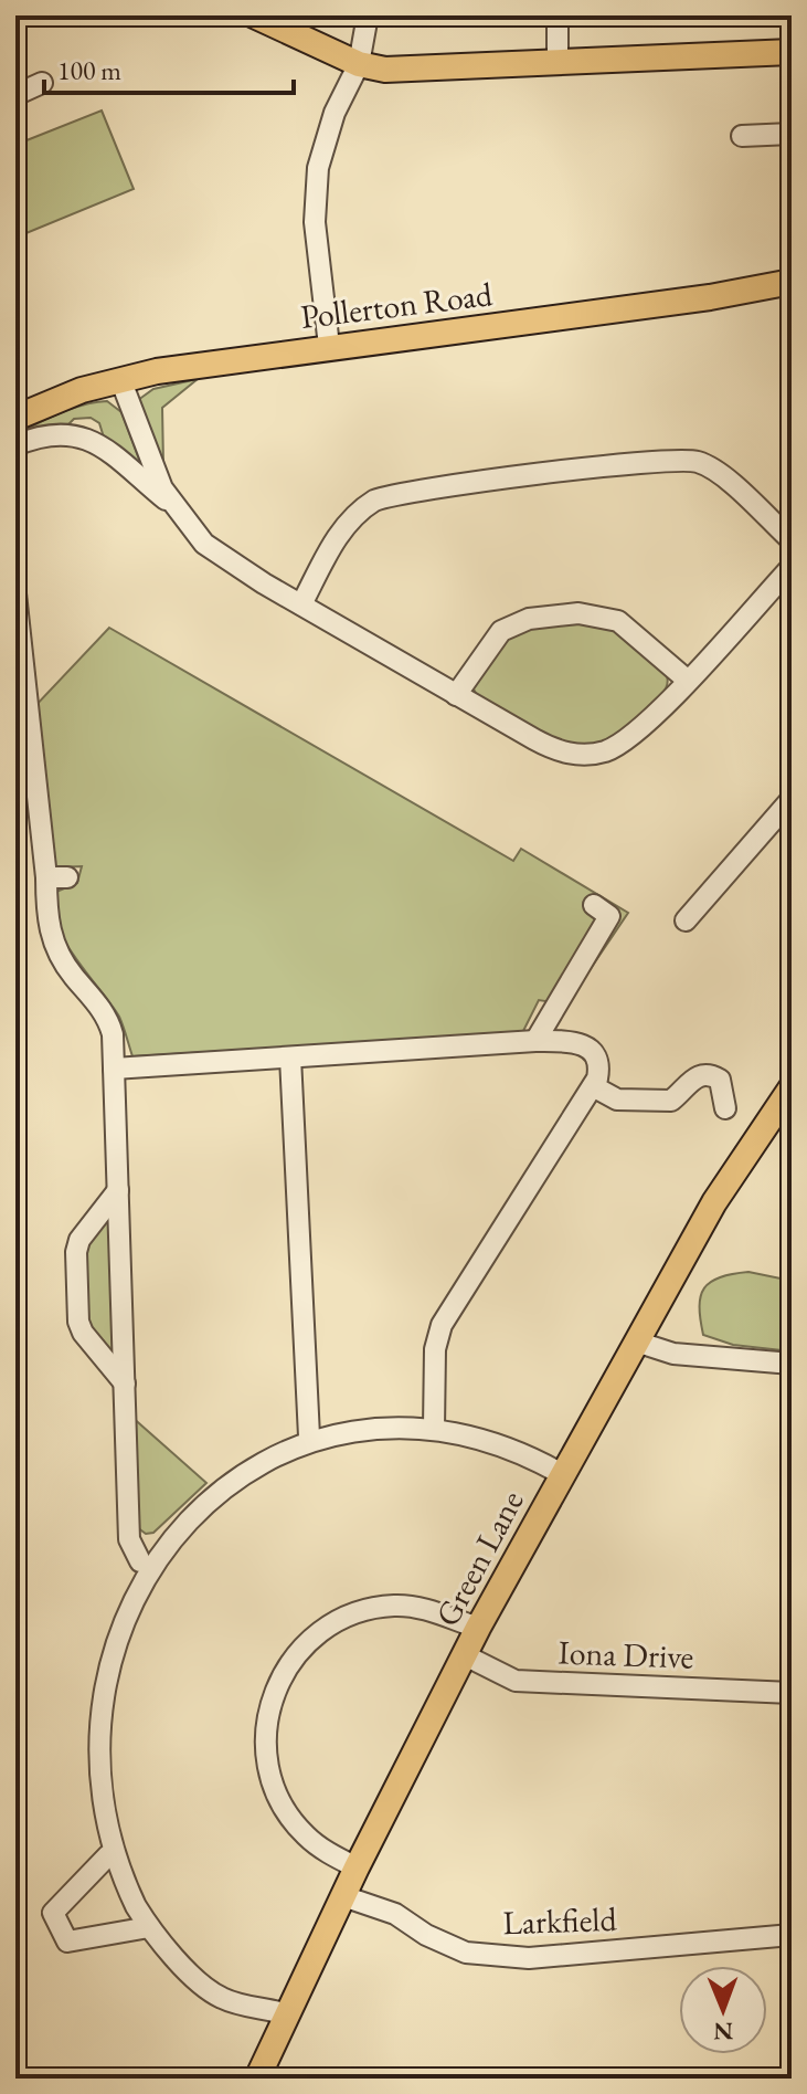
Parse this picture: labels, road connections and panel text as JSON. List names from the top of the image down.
{
  "streets": {
    "main road": ["Pollerton Road", "Green Lane"],
    "street": ["Iona Drive", "Larkfield"]
  },
  "crossings": [
    ["Green Lane", "Iona Drive"],
    ["Green Lane", "Larkfield"]
  ],
  "scale_bar": "100 m",
  "north": "bottom"
}
